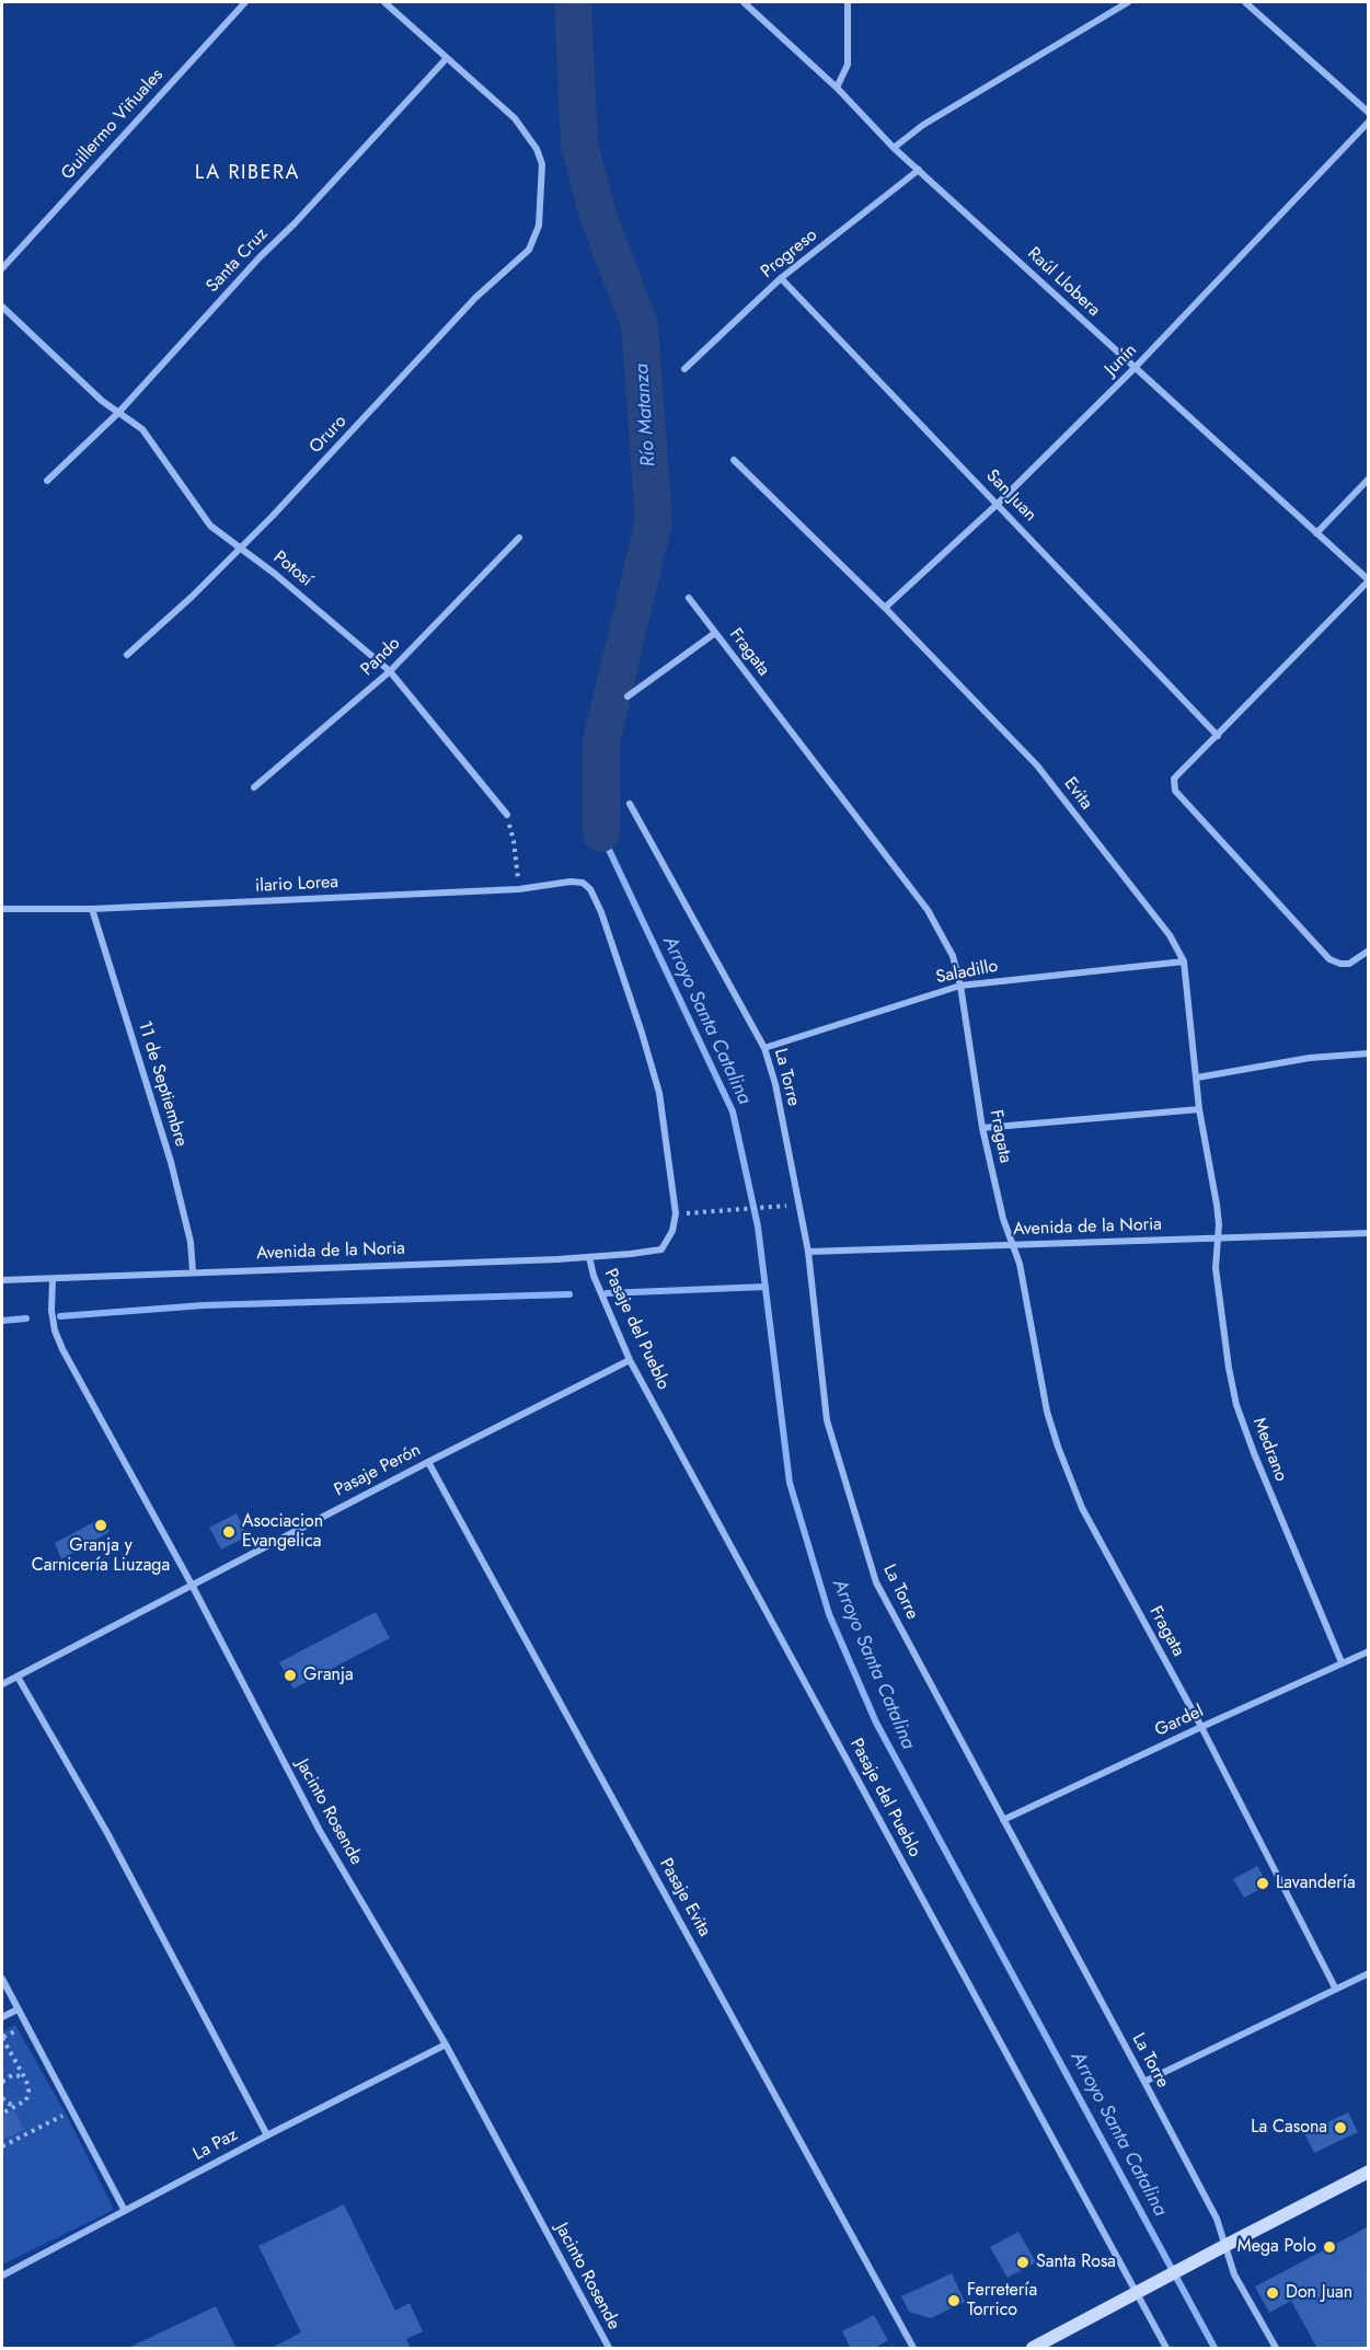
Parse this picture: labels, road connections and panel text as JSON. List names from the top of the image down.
{
  "streets": {
    "street": [
      "Guillermo Viñuales",
      "Progreso",
      "Santa Cruz",
      "Raúl Llobera",
      "Junín",
      "Oruro",
      "San Juan",
      "Potosí",
      "Fragata",
      "Pando",
      "Evita",
      "ilario Lorea",
      "Saladillo",
      "La Torre",
      "11 de Septiembre",
      "Avenida de la Noria",
      "Pasaje del Pueblo",
      "Medrano",
      "Pasaje Perón",
      "Gardel",
      "Jacinto Rosende",
      "Pasaje Evita",
      "La Paz"
    ]
  },
  "crossings": [
    ["Progreso", "Raúl Llobera"],
    ["Progreso", "San Juan"],
    ["Santa Cruz", "Oruro"],
    ["Santa Cruz", "Potosí"],
    ["Raúl Llobera", "Junín"],
    ["Junín", "San Juan"],
    ["Junín", "Evita"],
    ["Oruro", "Potosí"],
    ["Potosí", "Pando"],
    ["Fragata", "Saladillo"],
    ["Fragata", "Avenida de la Noria"],
    ["Fragata", "Gardel"],
    ["Evita", "Saladillo"],
    ["Evita", "Avenida de la Noria"],
    ["Evita", "Medrano"],
    ["ilario Lorea", "11 de Septiembre"],
    ["ilario Lorea", "Avenida de la Noria"],
    ["Saladillo", "La Torre"],
    ["La Torre", "Avenida de la Noria"],
    ["La Torre", "Gardel"],
    ["11 de Septiembre", "Avenida de la Noria"],
    ["Avenida de la Noria", "Pasaje del Pueblo"],
    ["Avenida de la Noria", "Medrano"],
    ["Avenida de la Noria", "Jacinto Rosende"],
    ["Pasaje del Pueblo", "Pasaje Perón"],
    ["Medrano", "Gardel"],
    ["Pasaje Perón", "Jacinto Rosende"],
    ["Pasaje Perón", "Pasaje Evita"],
    ["Jacinto Rosende", "La Paz"]
  ],
  "districts": ["LA RIBERA"],
  "water": ["Río Matanza", "Arroyo Santa Catalina"],
  "places": [
    "Granja y Carnicería Liuzaga",
    "Asociacion Evangelica",
    "Granja",
    "Lavandería",
    "La Casona",
    "Mega Polo",
    "Santa Rosa",
    "Don Juan",
    "Ferretería Torrico"
  ]
}
